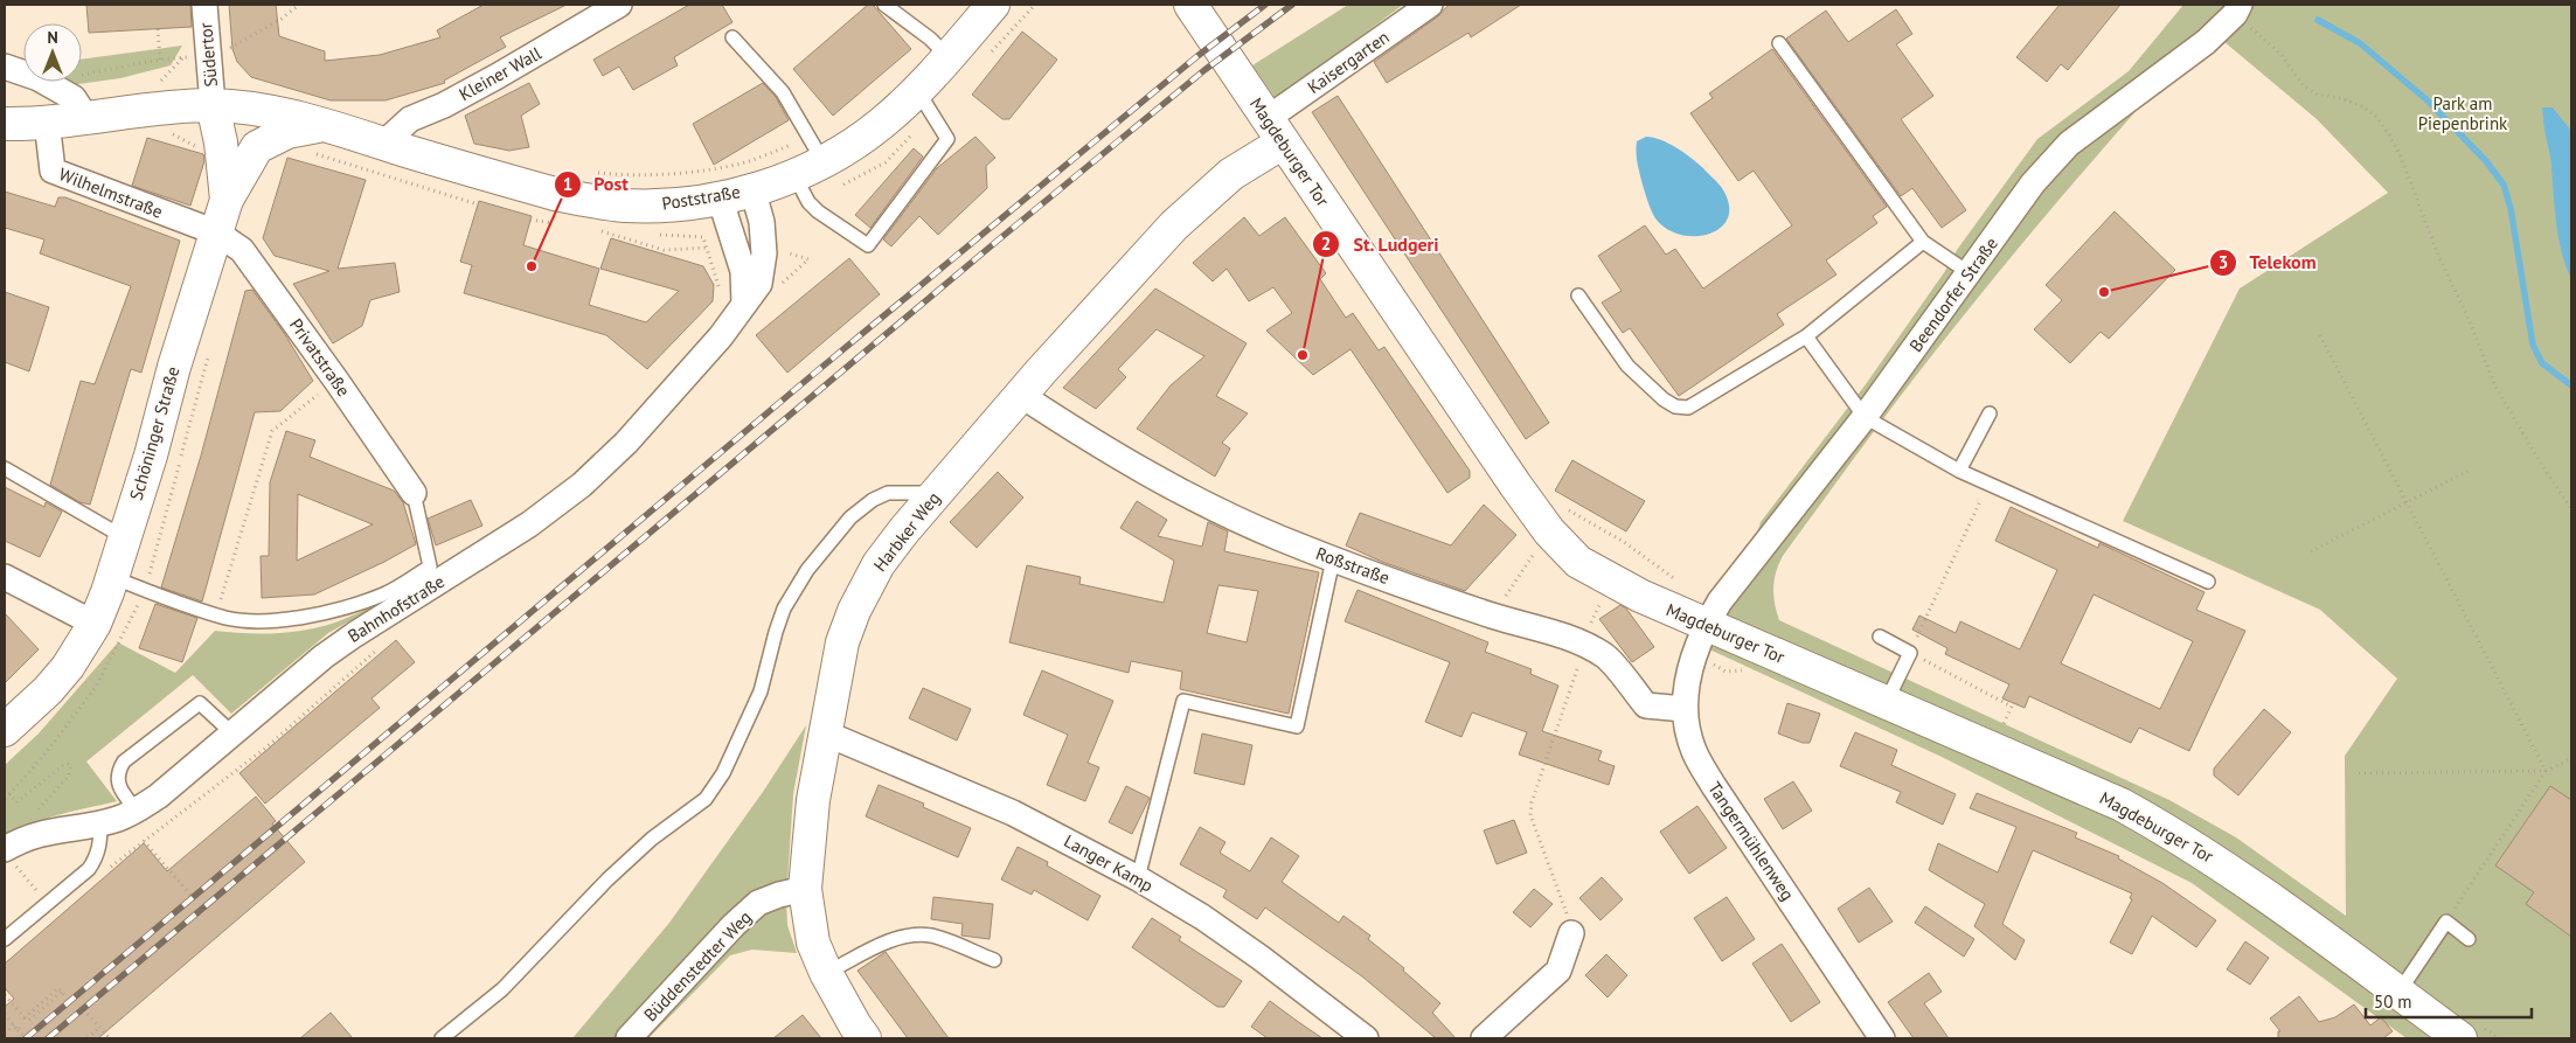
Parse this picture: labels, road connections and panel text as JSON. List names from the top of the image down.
{
  "streets": {
    "main road": [
      "Magdeburger Tor",
      "Poststraße",
      "Schöninger Straße",
      "Harbker Weg"
    ],
    "street": [
      "Südertor",
      "Kaisergarten",
      "Kleiner Wall",
      "Wilhelmstraße",
      "Beendorfer Straße",
      "Privatstraße",
      "Roßstraße",
      "Bahnhofstraße",
      "Tangermühlenweg",
      "Langer Kamp",
      "Büddenstedter Weg"
    ]
  },
  "crossings": [
    ["Südertor", "Poststraße"],
    ["Südertor", "Schöninger Straße"],
    ["Kaisergarten", "Magdeburger Tor"],
    ["Kaisergarten", "Harbker Weg"],
    ["Kleiner Wall", "Poststraße"],
    ["Magdeburger Tor", "Beendorfer Straße"],
    ["Magdeburger Tor", "Harbker Weg"],
    ["Magdeburger Tor", "Tangermühlenweg"],
    ["Wilhelmstraße", "Privatstraße"],
    ["Wilhelmstraße", "Schöninger Straße"],
    ["Poststraße", "Schöninger Straße"],
    ["Poststraße", "Bahnhofstraße"],
    ["Beendorfer Straße", "Tangermühlenweg"],
    ["Privatstraße", "Schöninger Straße"],
    ["Harbker Weg", "Roßstraße"],
    ["Harbker Weg", "Langer Kamp"],
    ["Harbker Weg", "Büddenstedter Weg"]
  ],
  "parks": ["Park am Piepenbrink"],
  "places": ["Post", "Telekom", "St. Ludgeri"],
  "scale_bar": "50 m",
  "north": "top"
}
